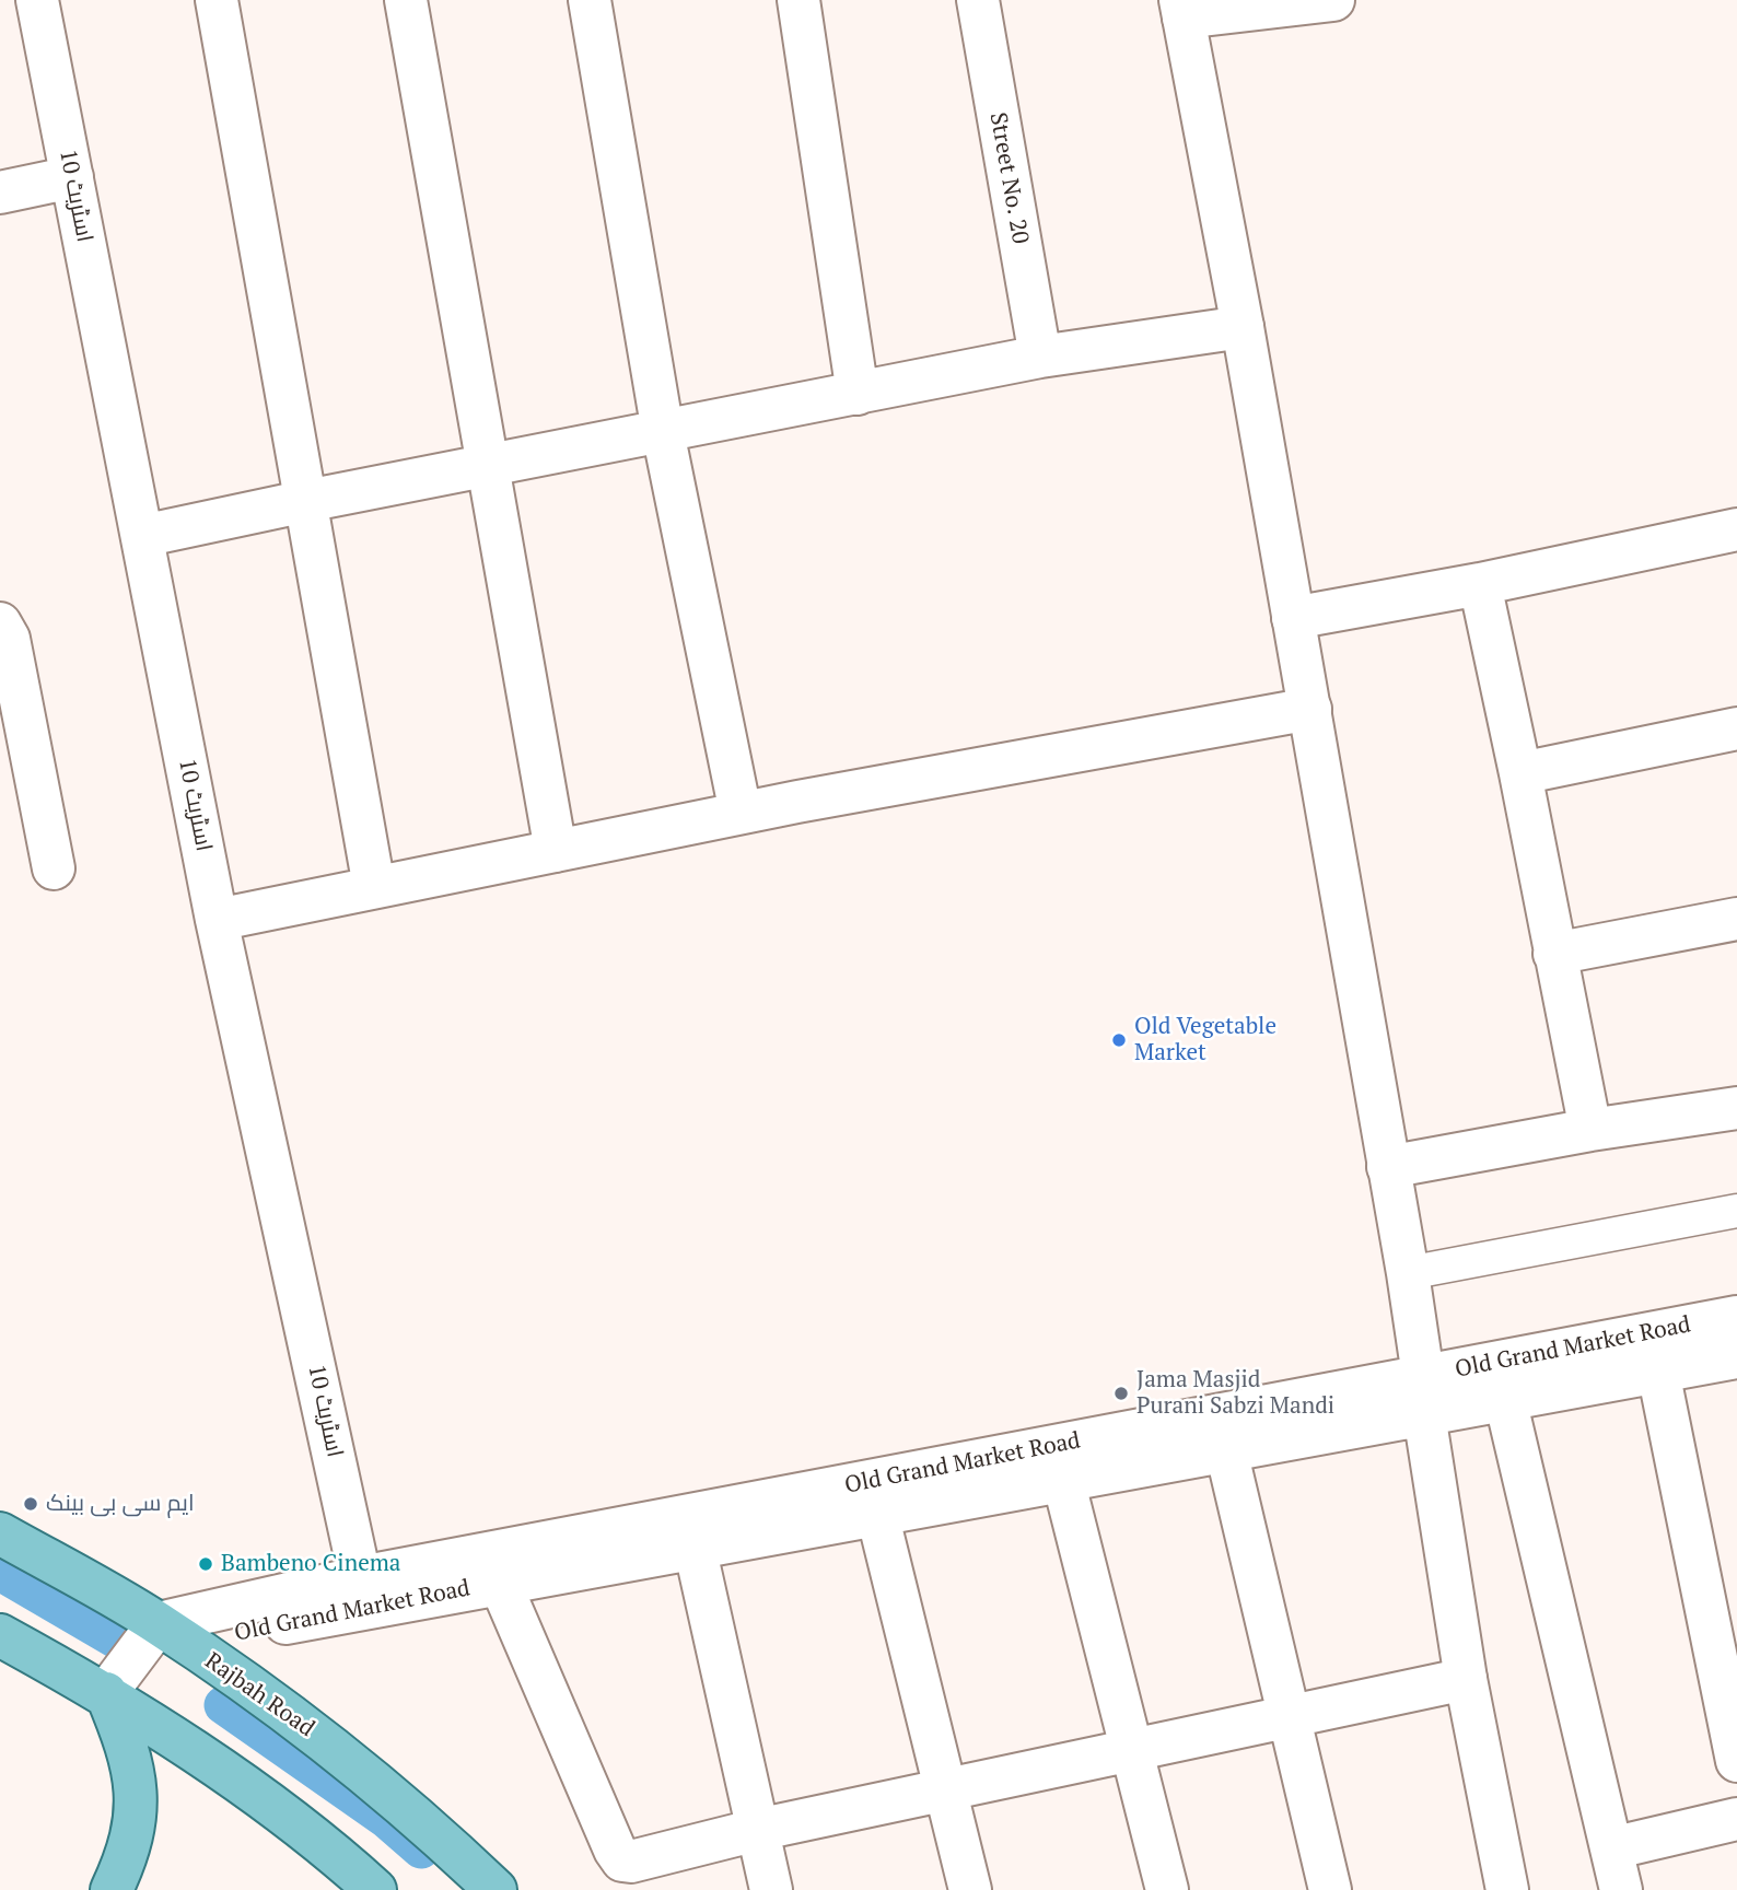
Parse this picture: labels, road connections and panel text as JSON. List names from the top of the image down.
{
  "streets": {
    "main road": ["Rajbah Road"],
    "street": ["Street No. 20", "اسٹریٹ 10", "Old Grand Market Road"]
  },
  "crossings": [
    ["اسٹریٹ 10", "Old Grand Market Road"],
    ["Old Grand Market Road", "Rajbah Road"]
  ],
  "places": [
    "Old Vegetable Market",
    "Jama Masjid Purani Sabzi Mandi",
    "ایم سی بی بینک",
    "Bambeno Cinema"
  ]
}
